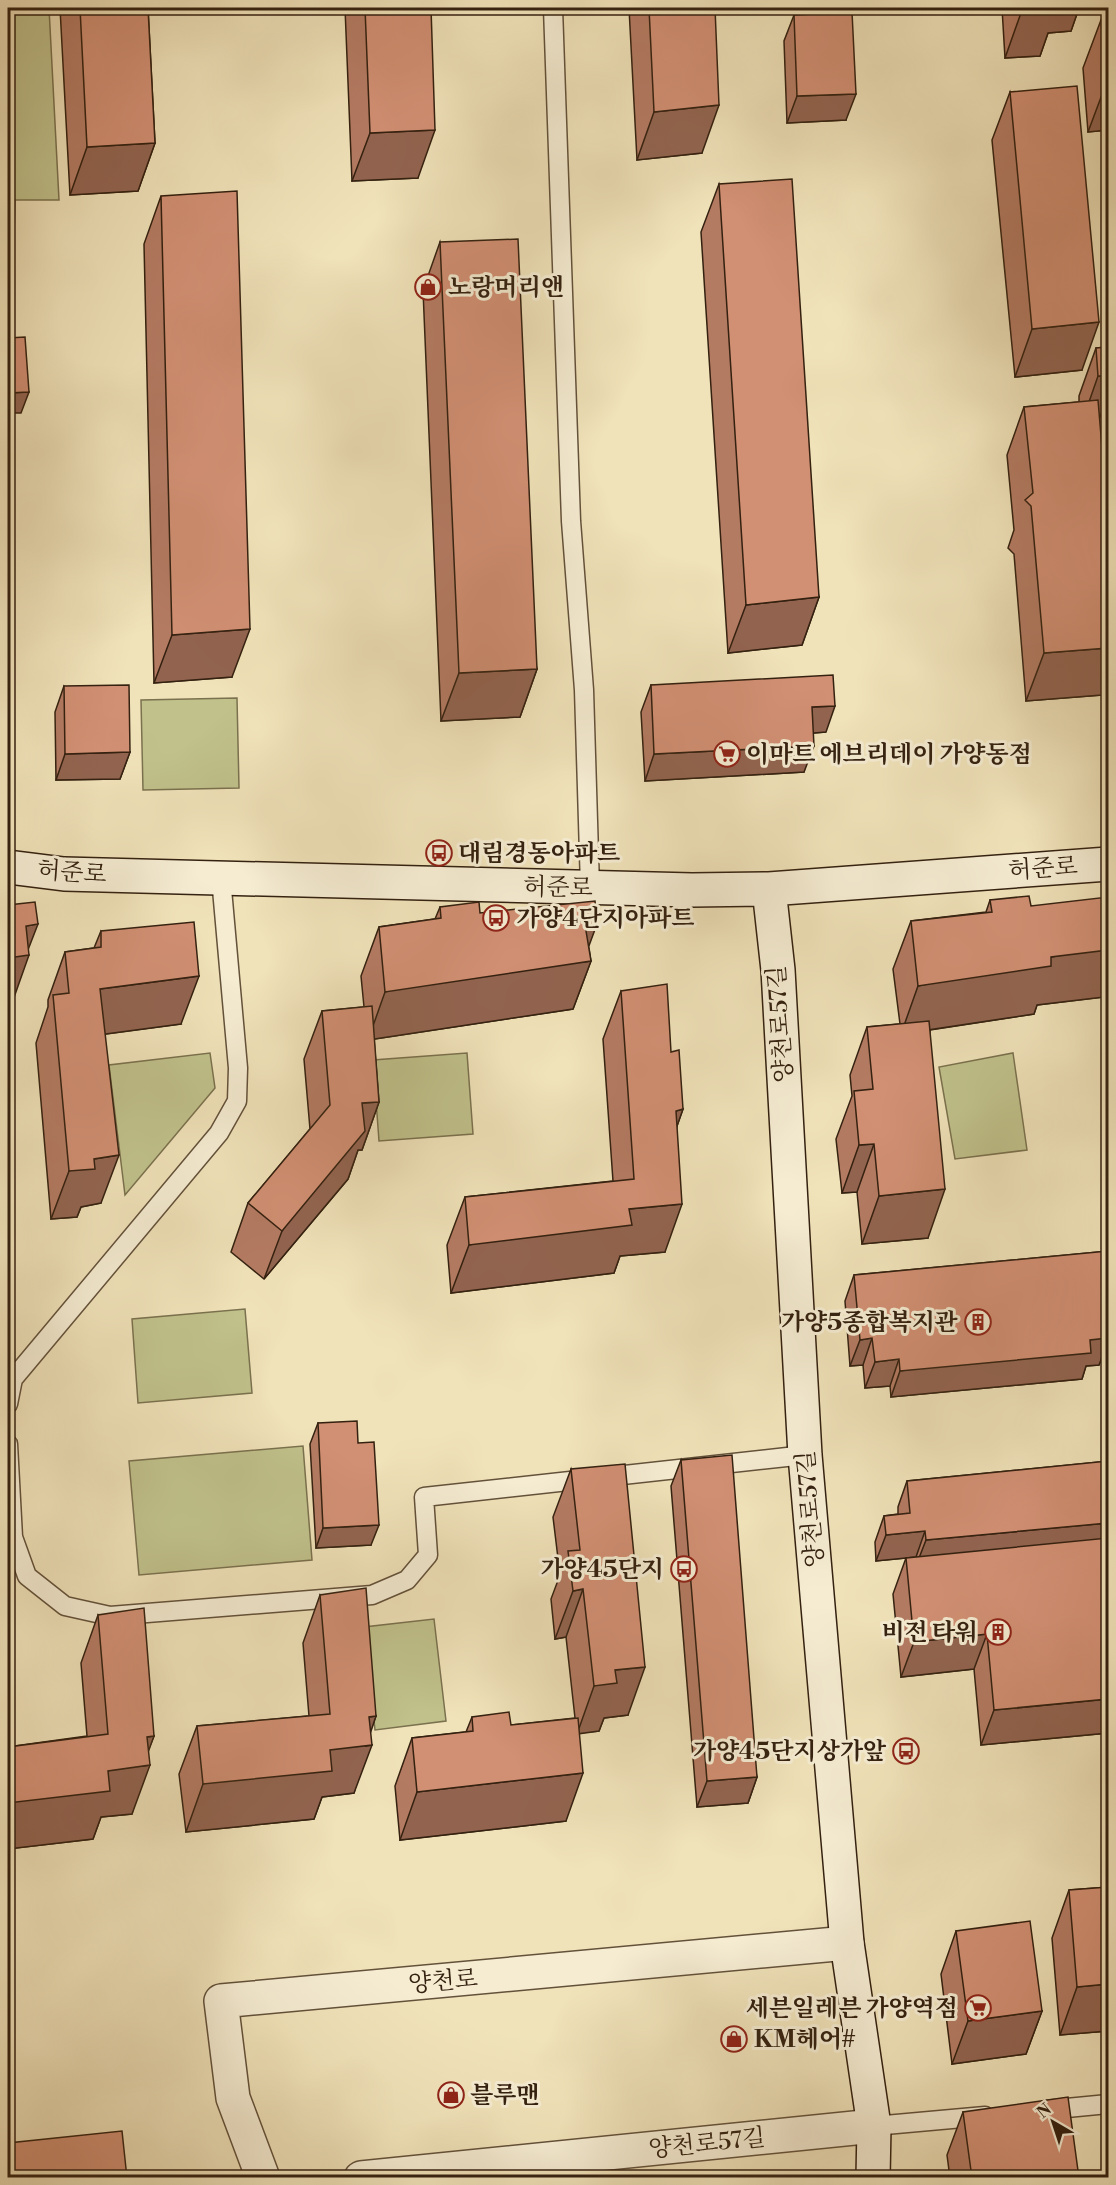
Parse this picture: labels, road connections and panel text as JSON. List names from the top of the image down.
{
  "streets": {
    "street": ["허준로", "양천로57길", "양천로"]
  },
  "crossings": [
    ["허준로", "양천로57길"],
    ["양천로57길", "양천로"]
  ],
  "places": {
    "shop": ["노랑머리앤", "KM헤어#", "블루맨"],
    "supermarket": ["이마트 에브리데이 가양동점", "세븐일레븐 가양역점"],
    "bus stop": [
      "대림경동아파트",
      "가양4단지아파트",
      "가양45단지",
      "가양45단지상가앞"
    ],
    "building": ["가양5종합복지관", "비전 타워"]
  },
  "north": "top left"
}
